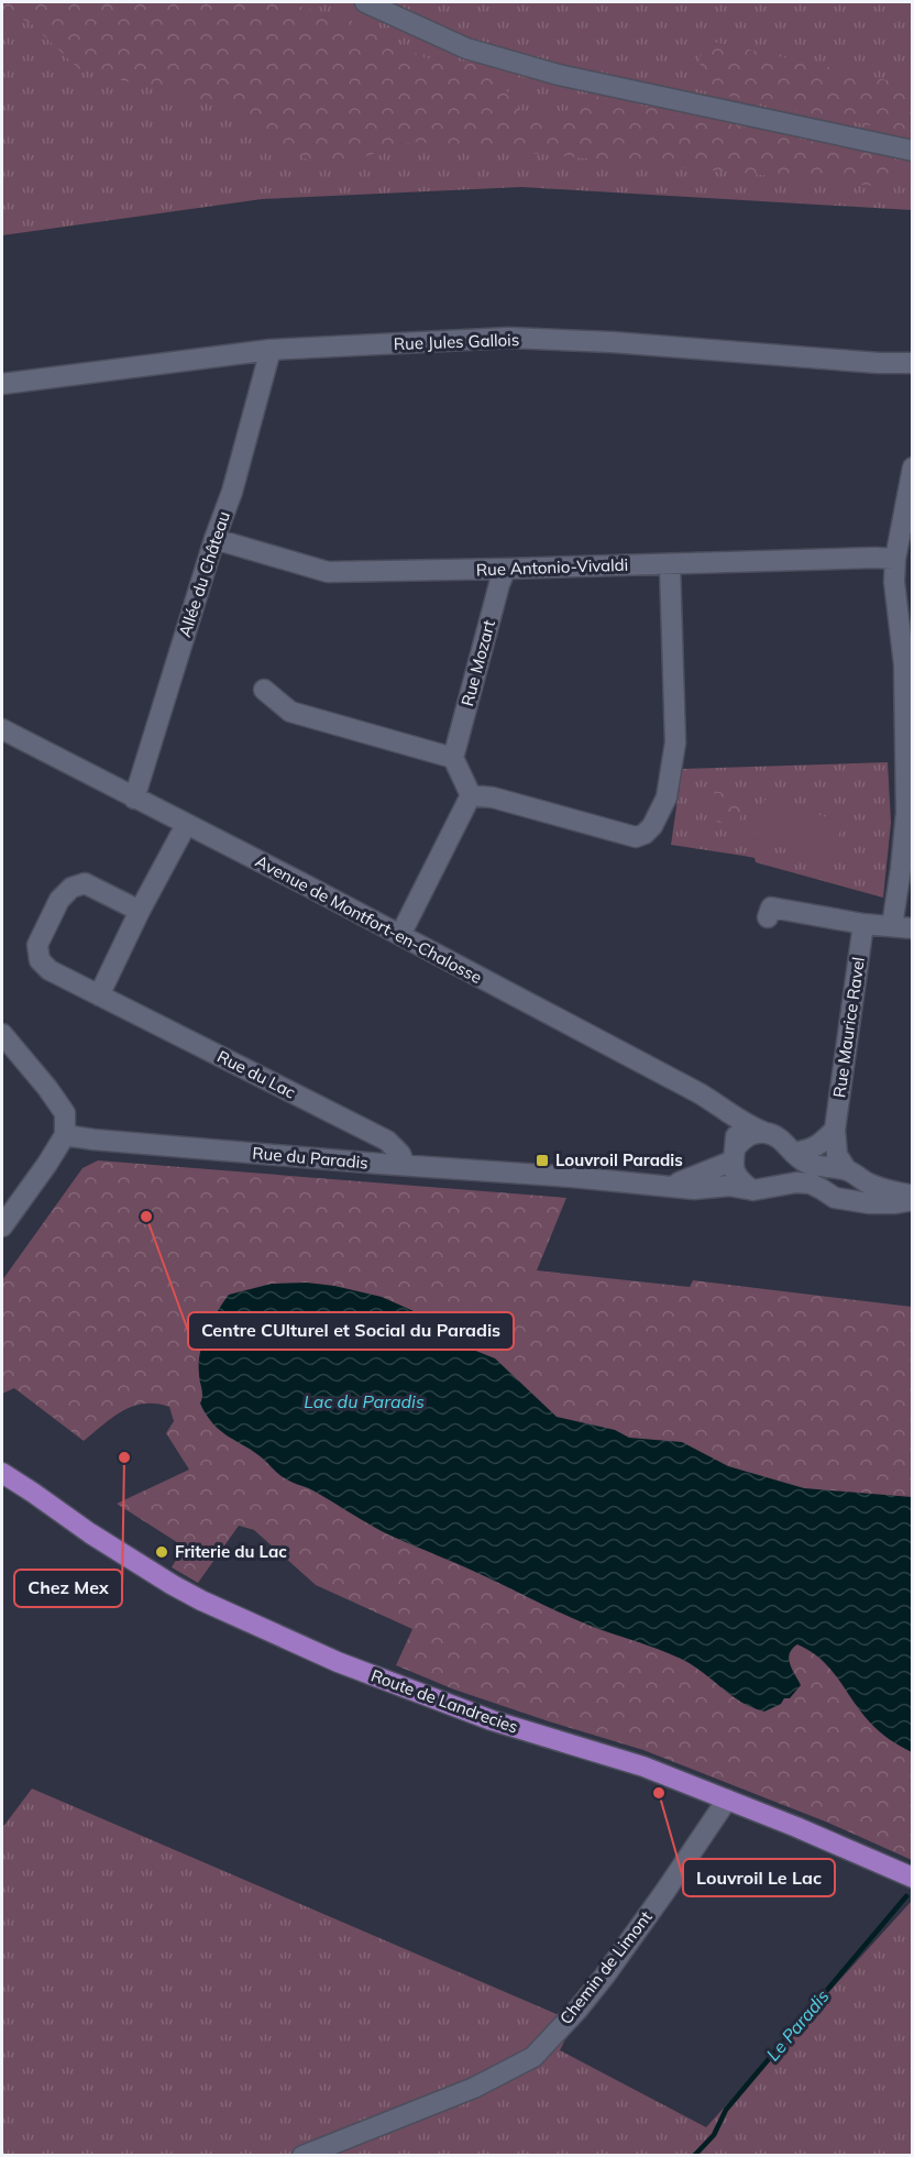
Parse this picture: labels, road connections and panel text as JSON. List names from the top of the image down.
{
  "streets": {
    "main road": ["Route de Landrecies"],
    "street": [
      "Rue Jules Gallois",
      "Rue Antonio-Vivaldi",
      "Allée du Château",
      "Rue Mozart",
      "Avenue de Montfort-en-Chalosse",
      "Rue Maurice Ravel",
      "Rue du Lac",
      "Rue du Paradis",
      "Chemin de Limont"
    ]
  },
  "crossings": [
    ["Rue Jules Gallois", "Allée du Château"],
    ["Rue Antonio-Vivaldi", "Allée du Château"],
    ["Rue Antonio-Vivaldi", "Rue Mozart"],
    ["Allée du Château", "Avenue de Montfort-en-Chalosse"],
    ["Avenue de Montfort-en-Chalosse", "Rue Maurice Ravel"],
    ["Avenue de Montfort-en-Chalosse", "Rue du Paradis"],
    ["Rue du Lac", "Rue du Paradis"],
    ["Route de Landrecies", "Chemin de Limont"]
  ],
  "water": ["Lac du Paradis", "Le Paradis"],
  "places": {
    "transit": ["Louvroil Paradis"],
    "other": [
      "Centre CUlturel et Social du Paradis",
      "Chez Mex",
      "Friterie du Lac",
      "Louvroil Le Lac"
    ]
  }
}
